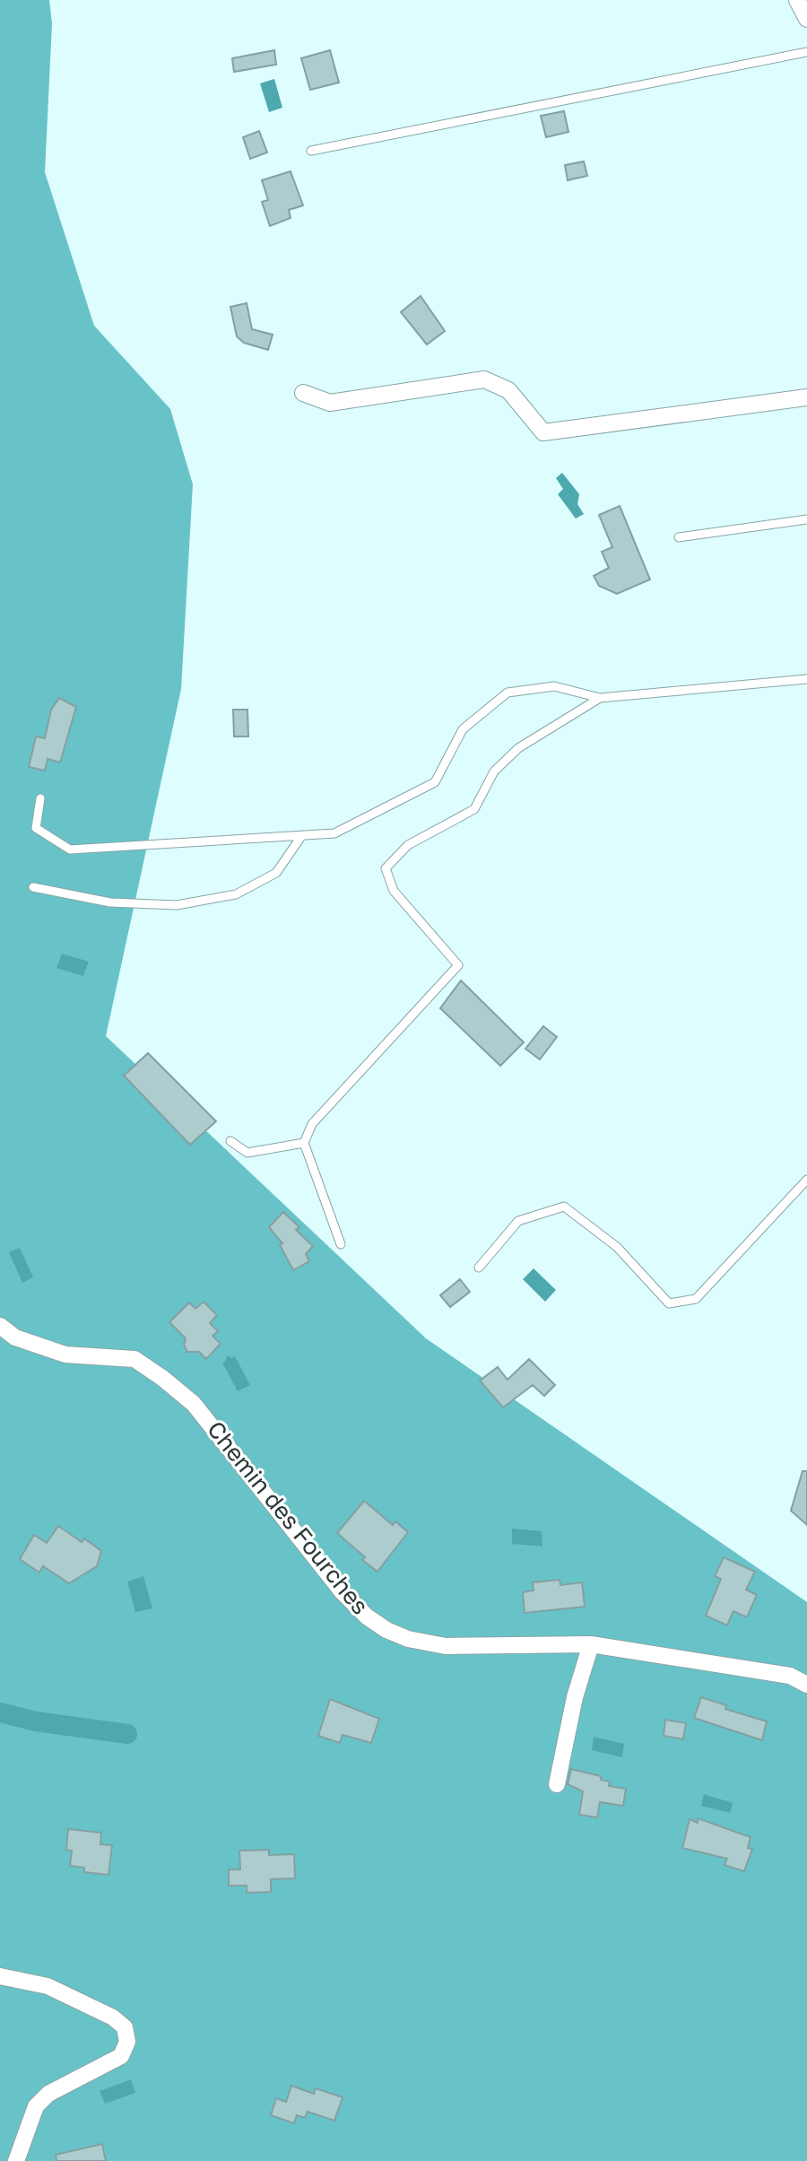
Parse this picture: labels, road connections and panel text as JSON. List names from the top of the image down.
{
  "streets": {
    "street": ["Chemin des Fourches"]
  }
}
